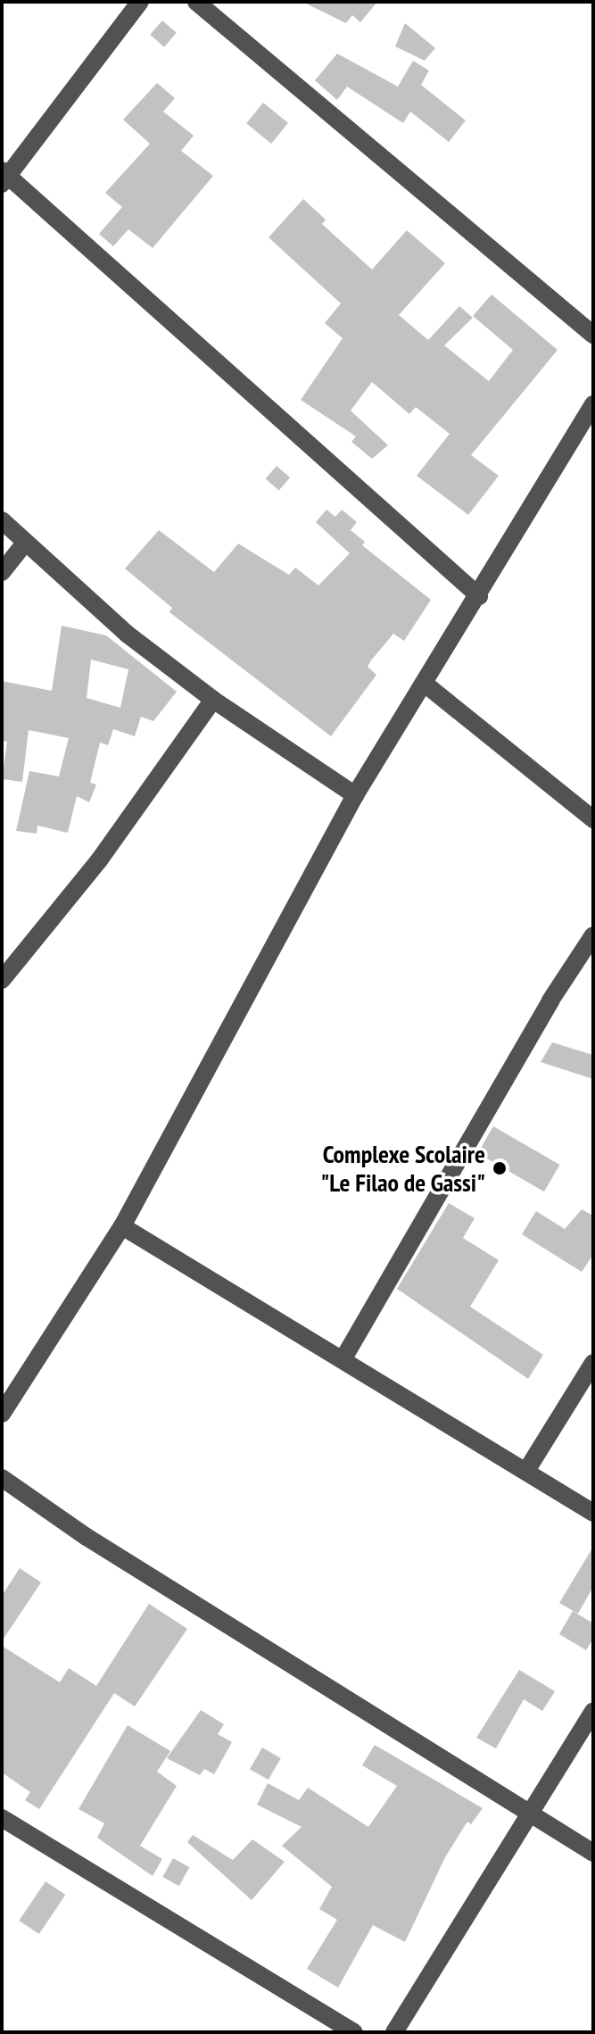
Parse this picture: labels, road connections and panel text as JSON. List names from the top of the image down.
{
  "places": ["Complexe Scolaire \"Le Filao de Gassi\""]
}
